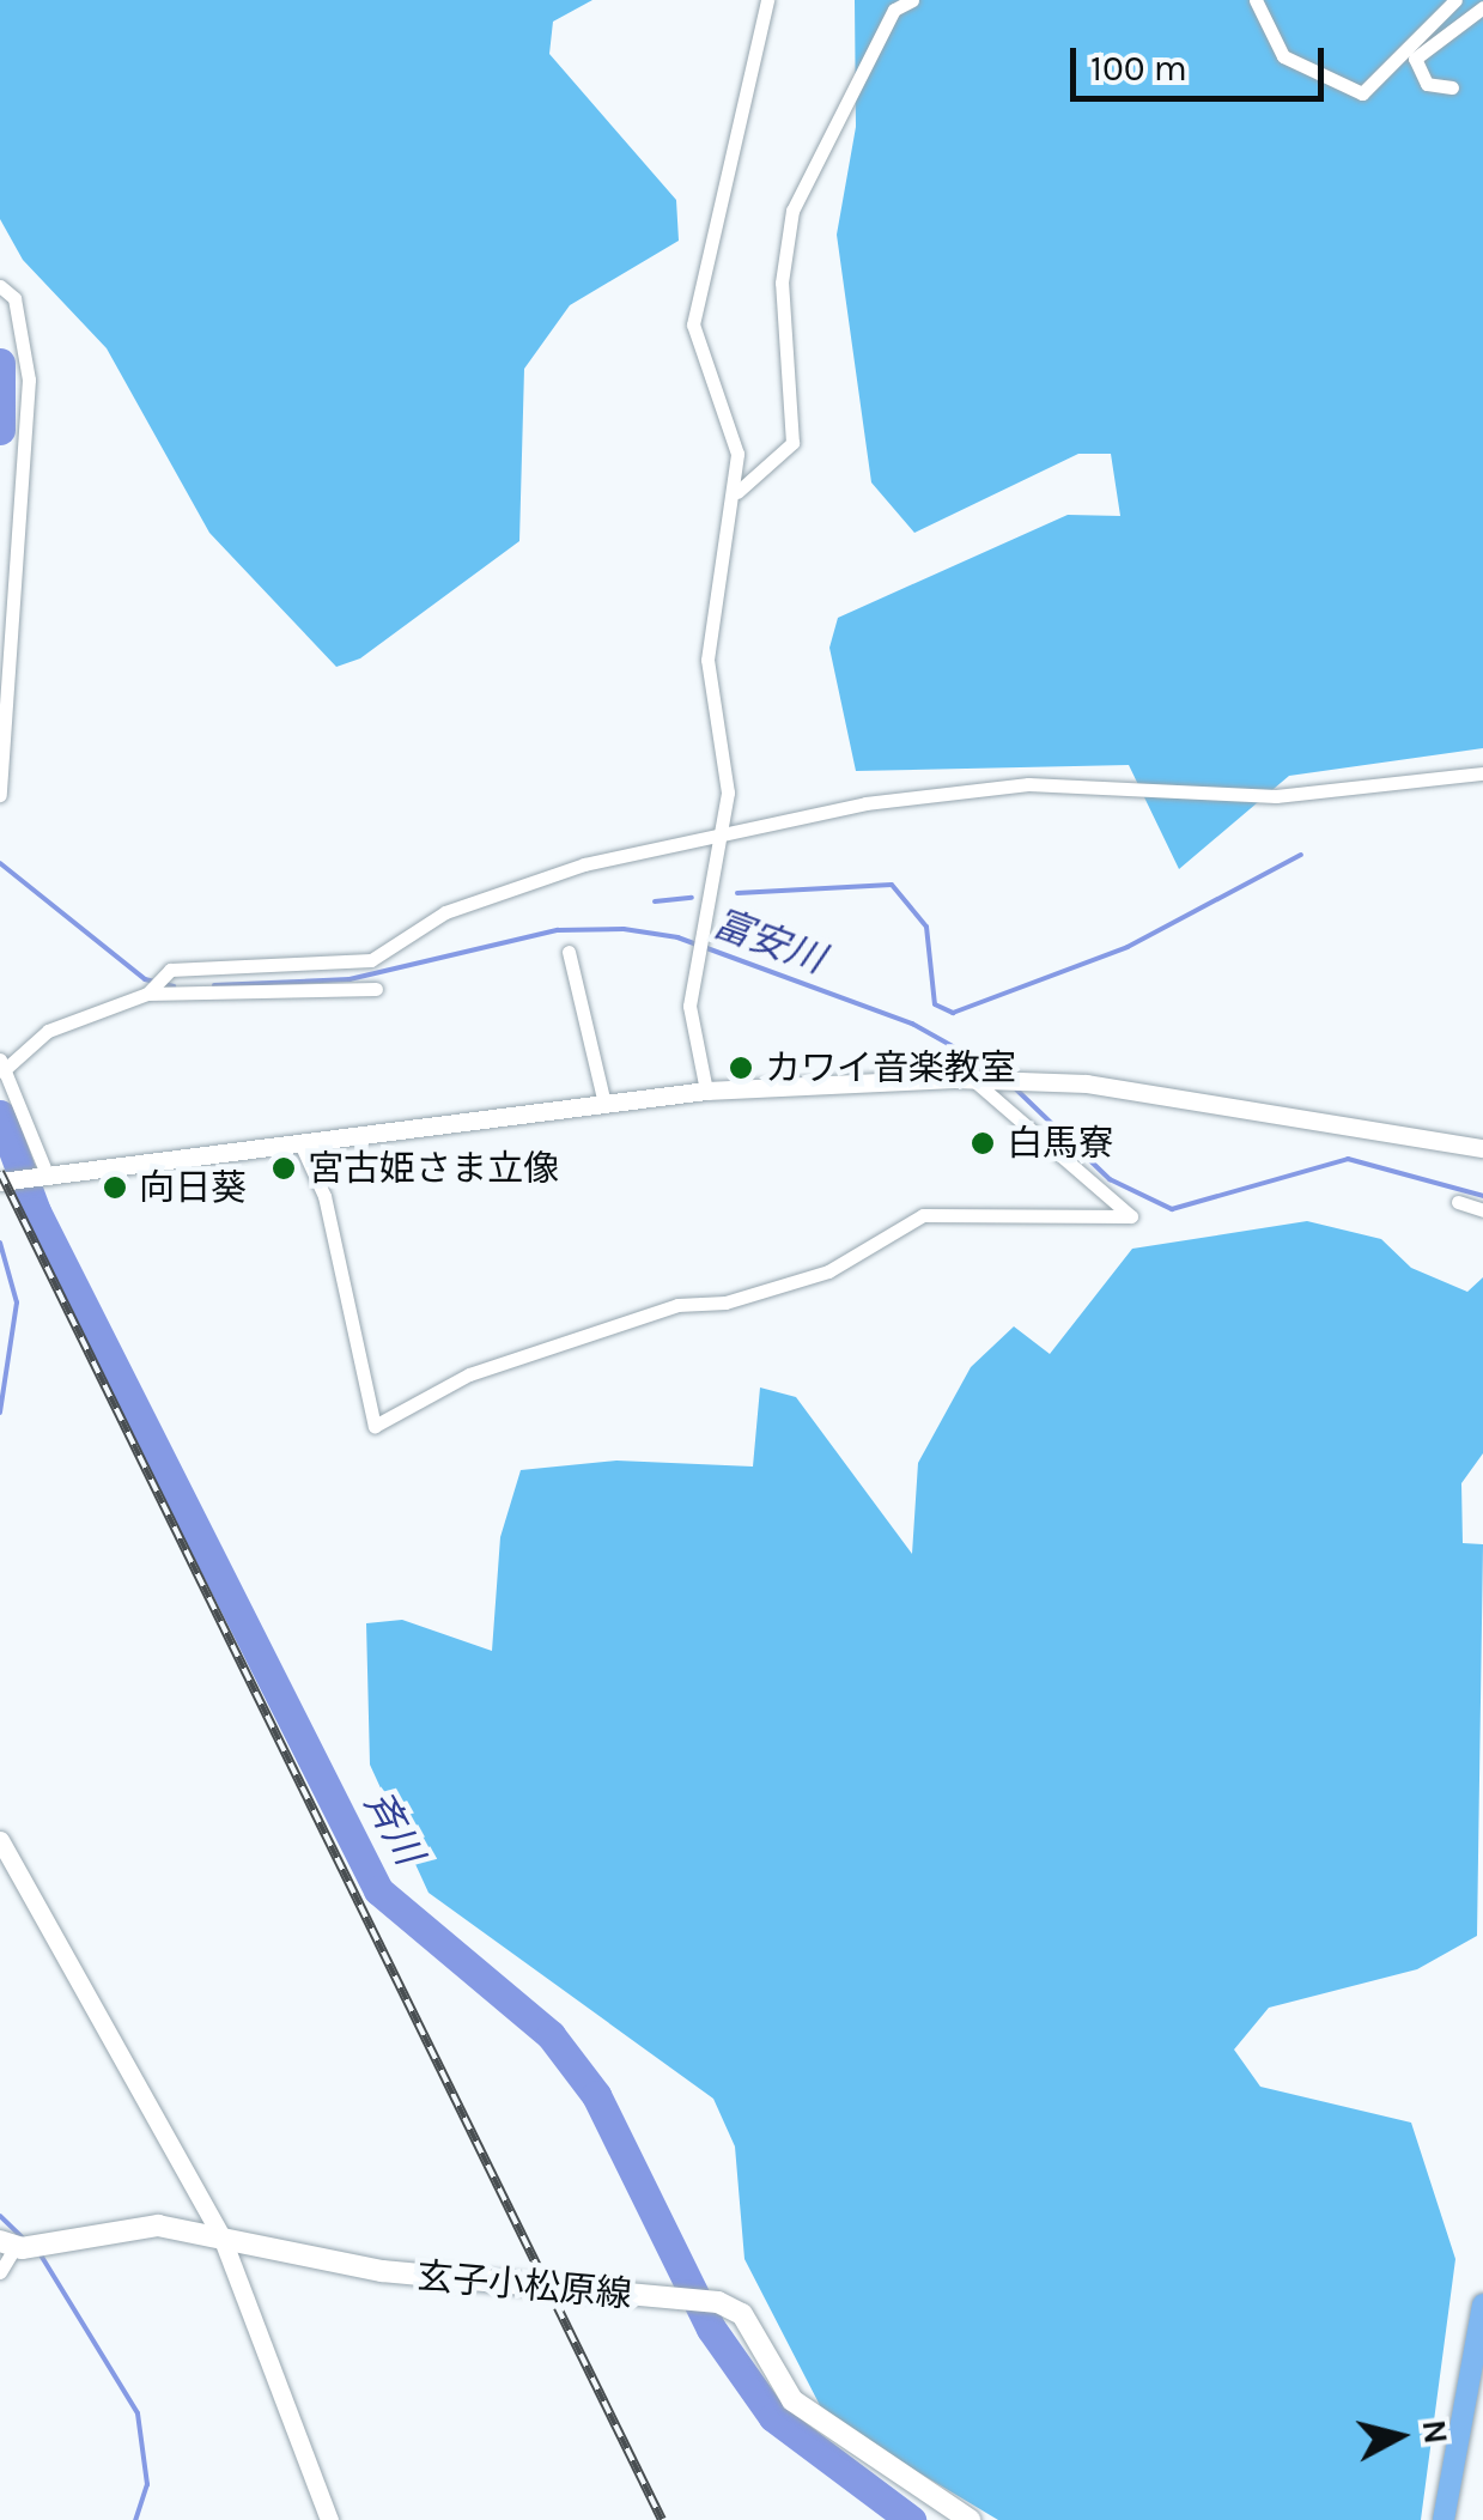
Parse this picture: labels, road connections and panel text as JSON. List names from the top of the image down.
{
  "streets": {
    "main road": ["玄子小松原線"]
  },
  "water": ["富安川", "斉川"],
  "places": [
    "カワイ音楽教室",
    "白馬寮",
    "宮古姫さま立像",
    "向日葵"
  ],
  "scale_bar": "100 m",
  "north": "right"
}
